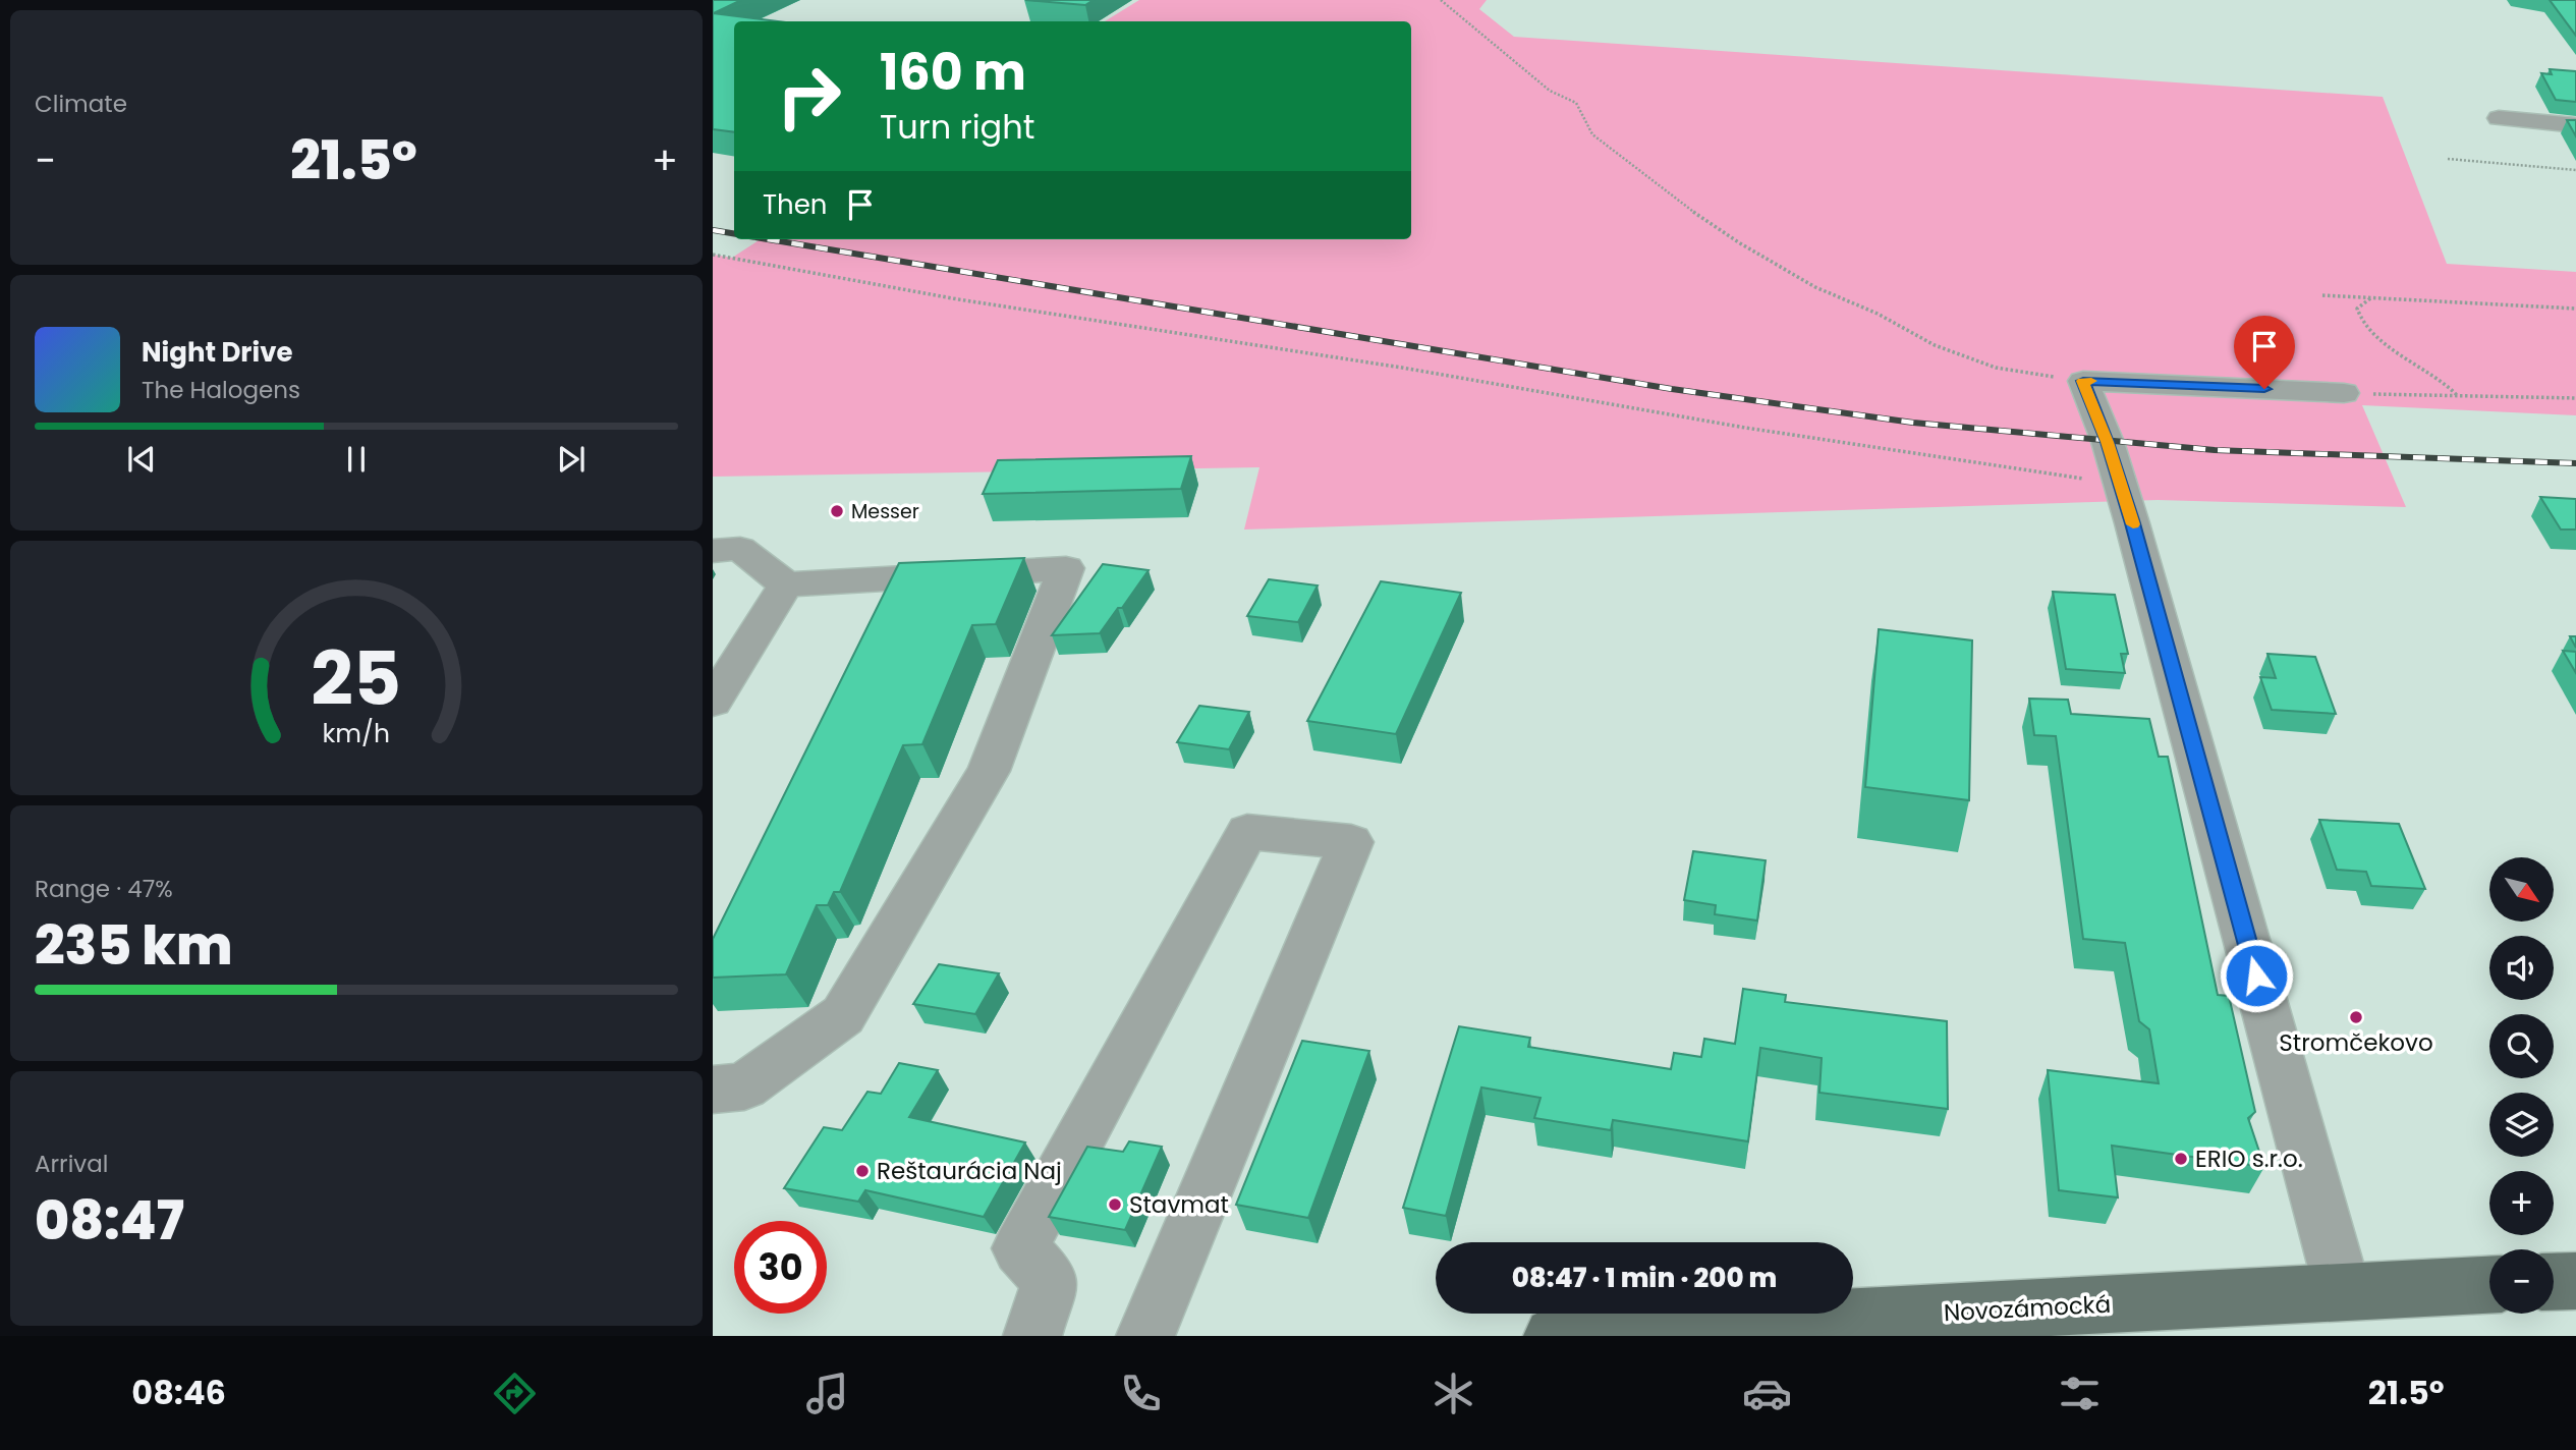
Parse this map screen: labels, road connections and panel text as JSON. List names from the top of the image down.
{
  "streets": {
    "main road": ["Novozámocká"]
  },
  "places": [
    "Messer",
    "Stromčekovo",
    "ERIO s.r.o.",
    "Reštaurácia Naj",
    "Stavmat"
  ],
  "north": "bottom right",
  "page": {
    "tile": [
      "Climate",
      ["Range · 47%", "235 km"],
      ["Arrival", "08:47"]
    ],
    "turn": ["160 m", "Turn right"],
    "heat": ["−", "21.5°", "+"],
    "then": "Then",
    "song": ["Night Drive", "The Halogens"],
    "map_buttons": ["+", "−"],
    "limit": "30",
    "trip": "08:47 · 1 min · 200 m",
    "tabs": ["08:46", "21.5°"],
    "gauge": ["25", "km/h"]
  }
}
